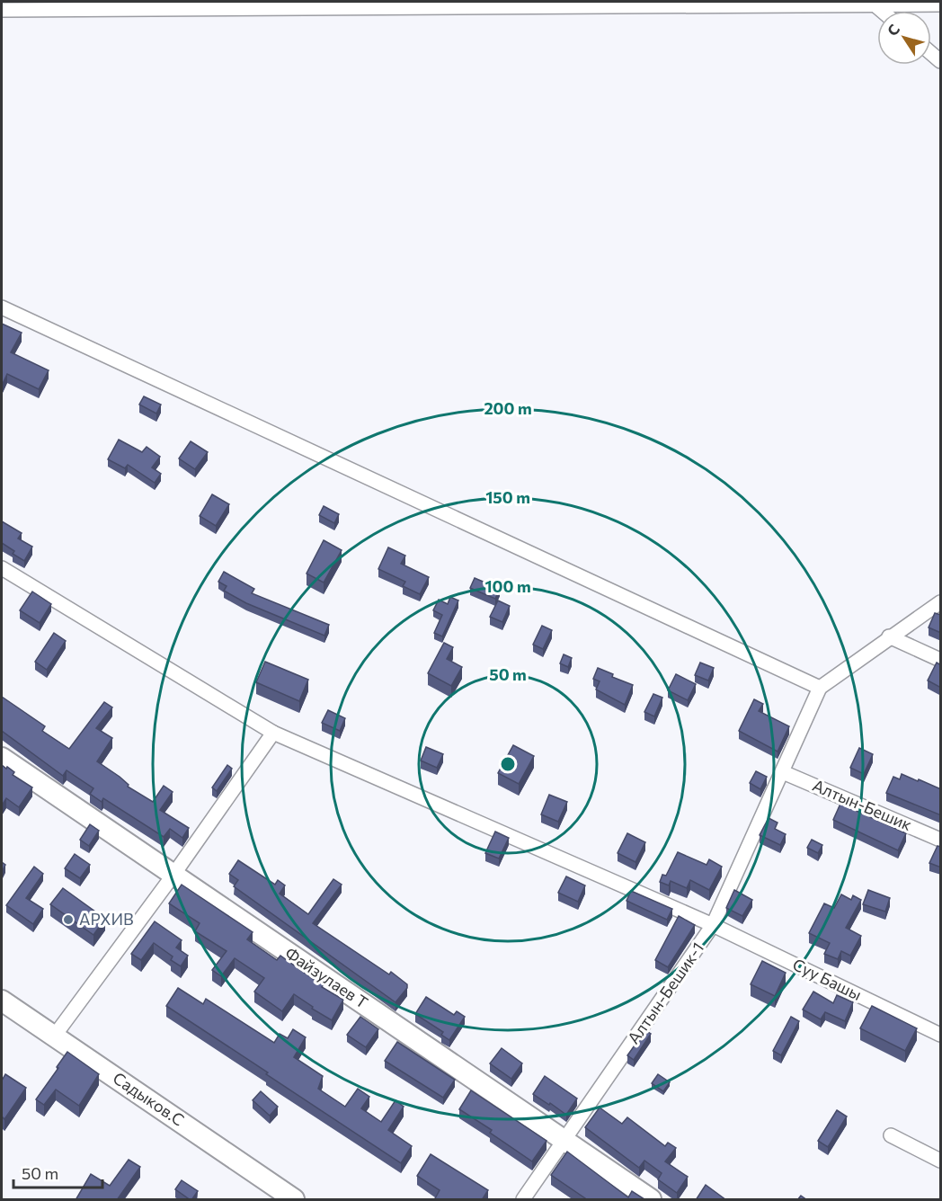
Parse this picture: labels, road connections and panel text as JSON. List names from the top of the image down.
{
  "streets": {
    "street": [
      "Алтын-Бешик",
      "Файзулаев Т",
      "Суу Башы",
      "Алтын-Бешик-1",
      "Садыков.С"
    ]
  },
  "crossings": [
    ["Алтын-Бешик", "Алтын-Бешик-1"],
    ["Файзулаев Т", "Алтын-Бешик-1"],
    ["Суу Башы", "Алтын-Бешик-1"]
  ],
  "places": ["АРХИВ"],
  "scale_bar": "50 m",
  "north": "top left",
  "rings": [
    "200 m",
    "150 m",
    "100 m",
    "50 m"
  ]
}
